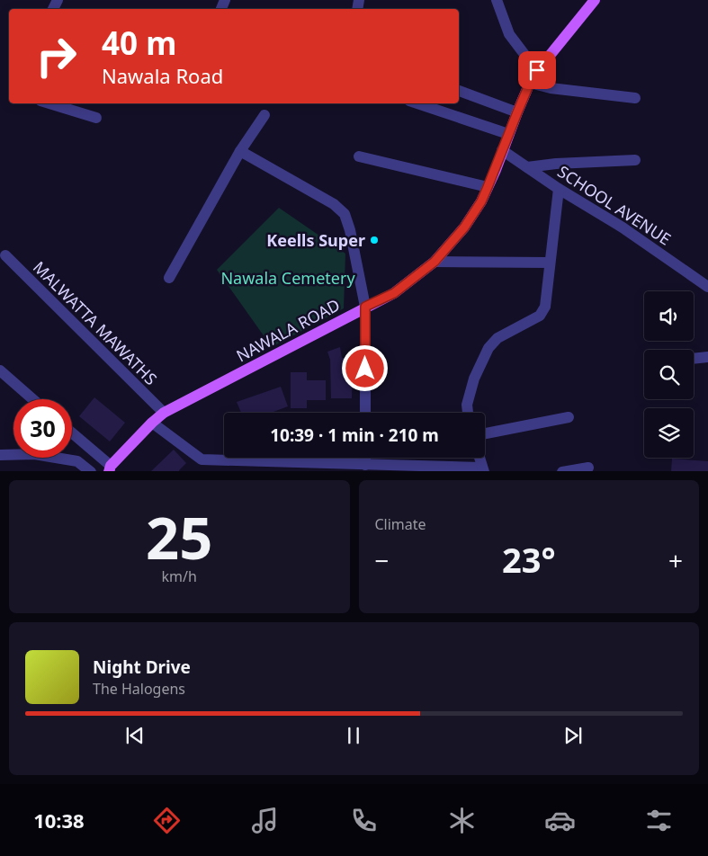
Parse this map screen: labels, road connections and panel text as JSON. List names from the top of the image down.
{
  "streets": {
    "main road": ["NAWALA ROAD"],
    "street": ["SCHOOL AVENUE", "MALWATTA MAWATHS"]
  },
  "crossings": [
    ["SCHOOL AVENUE", "NAWALA ROAD"],
    ["MALWATTA MAWATHS", "NAWALA ROAD"]
  ],
  "parks": ["Nawala Cemetery"],
  "places": ["Keells Super"],
  "page": {
    "turn": ["40 m", "Nawala Road"],
    "limit": "30",
    "trip": "10:39 · 1 min · 210 m",
    "tile": [
      ["25", "km/h"],
      "Climate"
    ],
    "heat": ["−", "23°", "+"],
    "song": ["Night Drive", "The Halogens"],
    "tabs": "10:38"
  }
}
